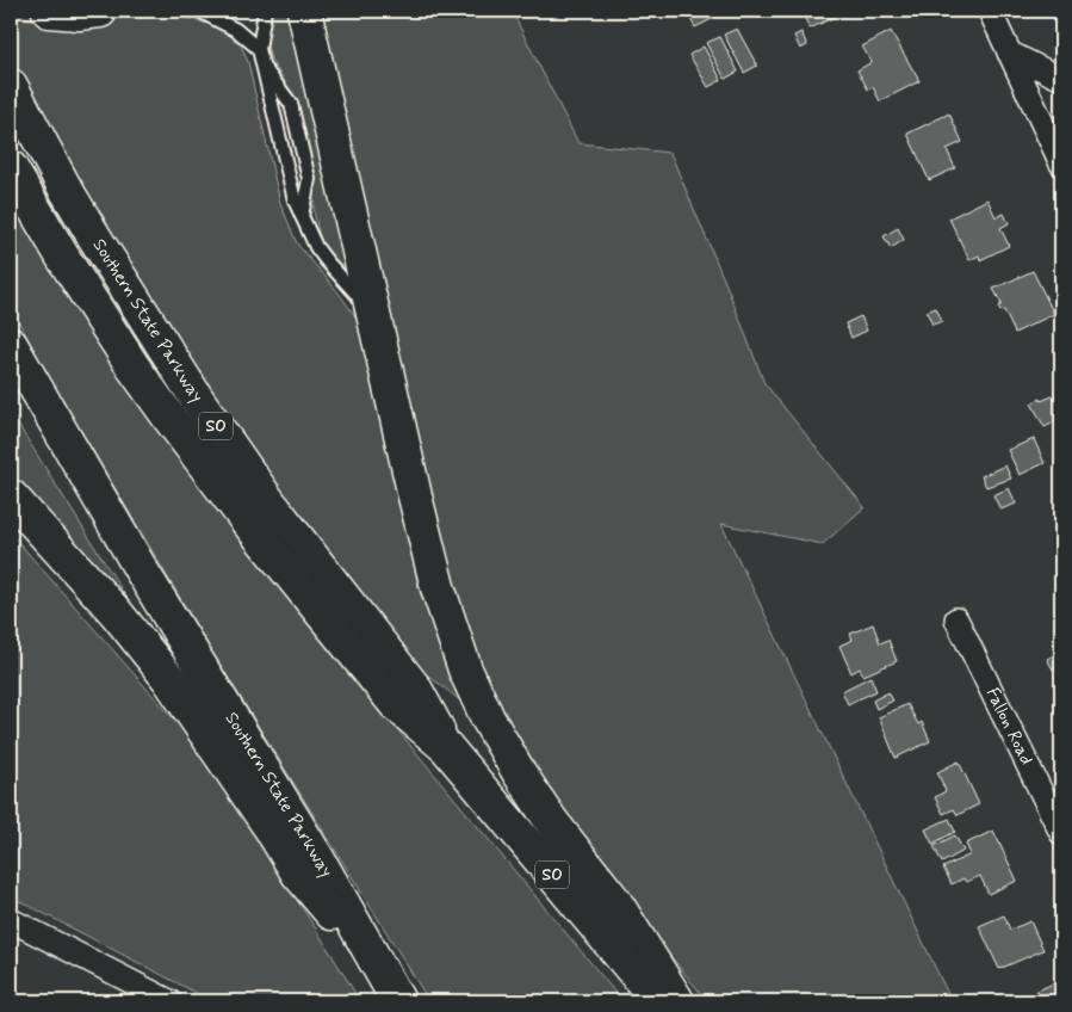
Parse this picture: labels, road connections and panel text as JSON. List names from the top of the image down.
{
  "streets": {
    "highway": ["Southern State Parkway", "SO"],
    "street": ["Fallon Road"]
  }
}
